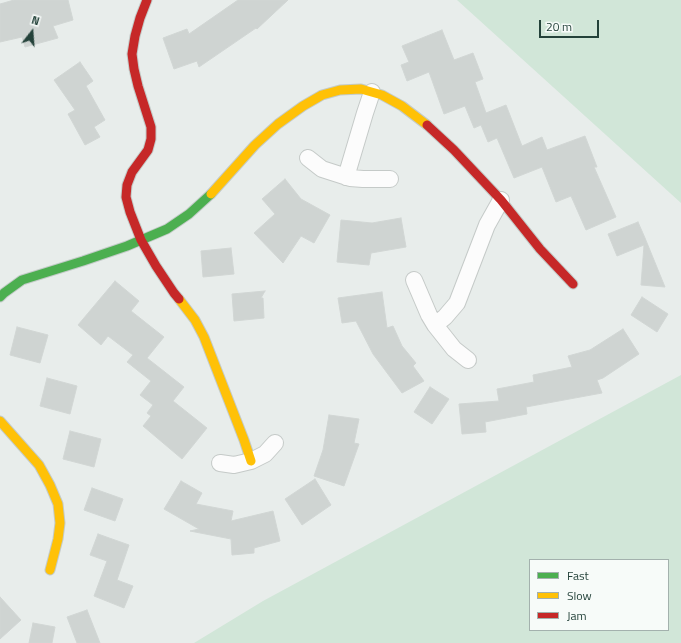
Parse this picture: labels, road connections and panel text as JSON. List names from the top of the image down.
{
  "legend": ["Fast", "Slow", "Jam"],
  "scale_bar": "20 m",
  "north": "top"
}
